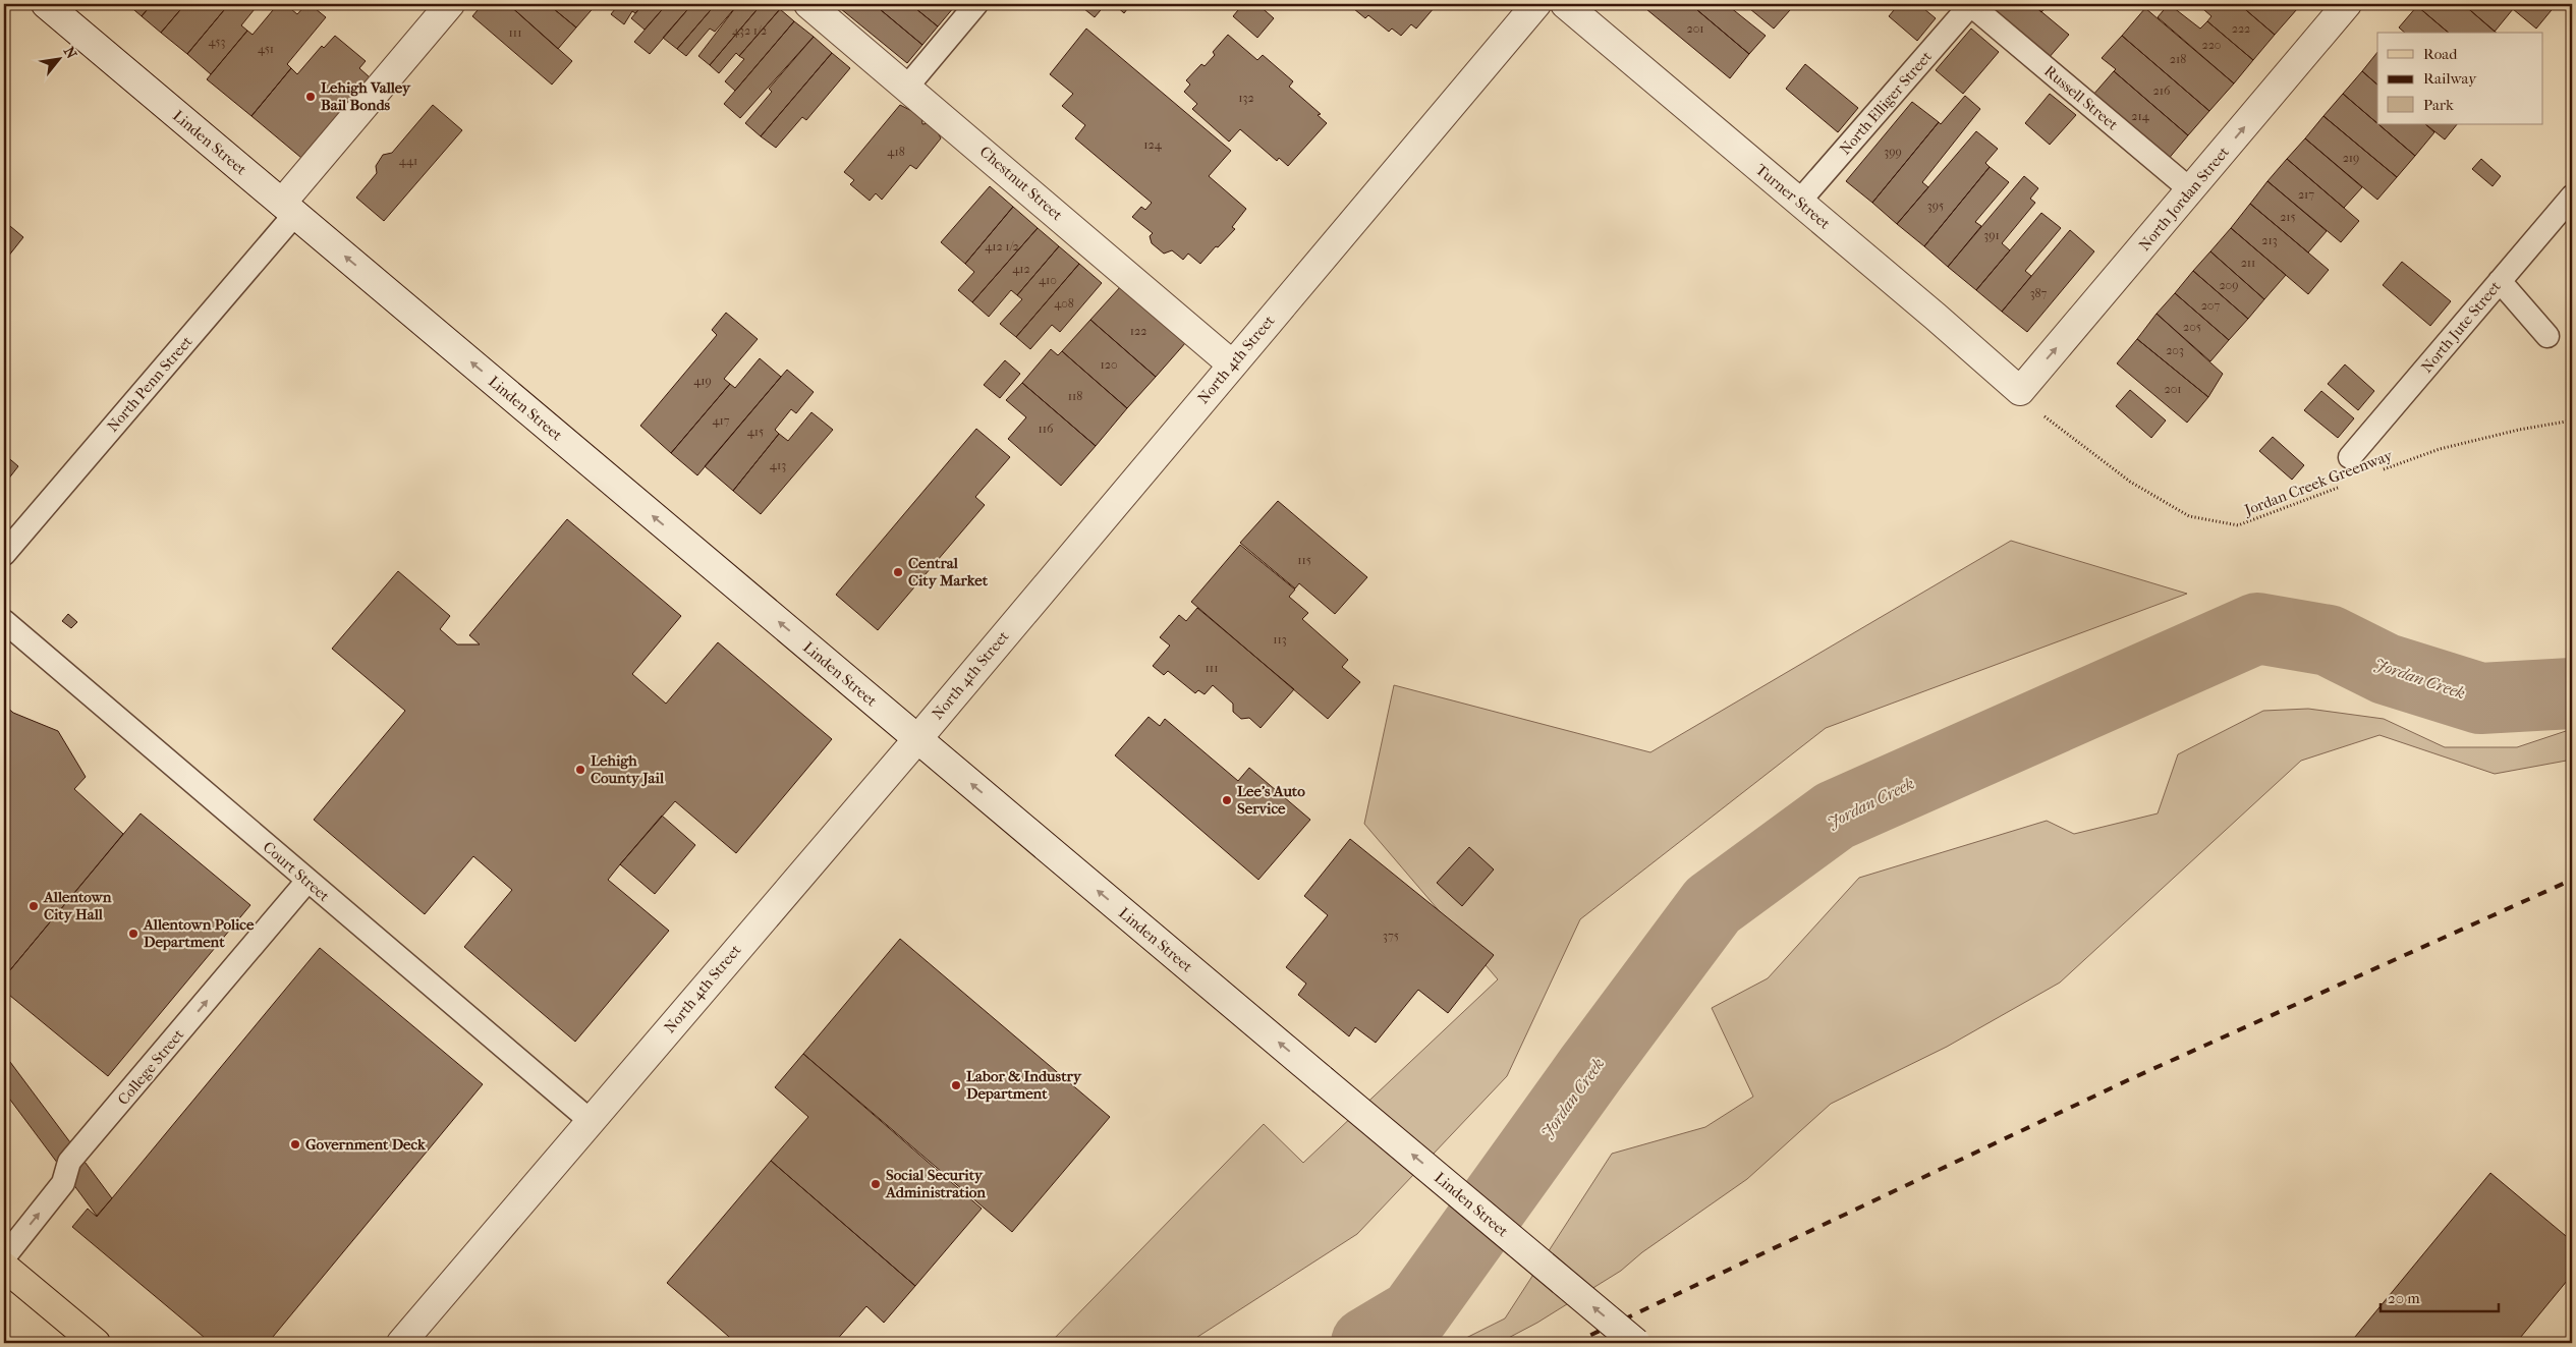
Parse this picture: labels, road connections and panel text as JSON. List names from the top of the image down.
{
  "streets": {
    "street": [
      "Linden Street",
      "Chestnut Street",
      "Turner Street",
      "North Jordan Street",
      "North 4th Street",
      "North Penn Street"
    ],
    "lane": [
      "Russell Street",
      "North Elliger Street",
      "North Jute Street",
      "Court Street",
      "College Street"
    ],
    "path": ["Jordan Creek Greenway"]
  },
  "crossings": [
    ["Russell Street", "North Elliger Street"],
    ["Russell Street", "North Jordan Street"],
    ["North Elliger Street", "Turner Street"],
    ["Linden Street", "North 4th Street"],
    ["Linden Street", "North Penn Street"],
    ["Chestnut Street", "North 4th Street"],
    ["Turner Street", "North Jordan Street"],
    ["Turner Street", "Jordan Creek Greenway"],
    ["North Jordan Street", "Jordan Creek Greenway"],
    ["North 4th Street", "Court Street"],
    ["Court Street", "College Street"]
  ],
  "one_way": ["Linden Street", "North Jordan Street", "College Street"],
  "water": ["Jordan Creek"],
  "places": [
    "Lehigh Valley Bail Bonds",
    "Central City Market",
    "Lehigh County Jail",
    "Lee's Auto Service",
    "Allentown City Hall",
    "Allentown Police Department",
    "Labor & Industry Department",
    "Government Deck",
    "Social Security Administration"
  ],
  "house_numbers": [
    "201",
    "222",
    "432 1/2",
    "111",
    "453",
    "220",
    "451",
    "218",
    "216",
    "132",
    "214",
    "124",
    "418",
    "399",
    "219",
    "441",
    "217",
    "395",
    "215",
    "391",
    "213",
    "412 1/2",
    "211",
    "412",
    "410",
    "209",
    "387",
    "408",
    "207",
    "205",
    "122",
    "203",
    "120",
    "419",
    "201",
    "118",
    "417",
    "116",
    "415",
    "413",
    "115",
    "113",
    "111",
    "375"
  ],
  "legend": ["Road", "Railway", "Park"],
  "scale_bar": "20 m",
  "north": "top right"
}
